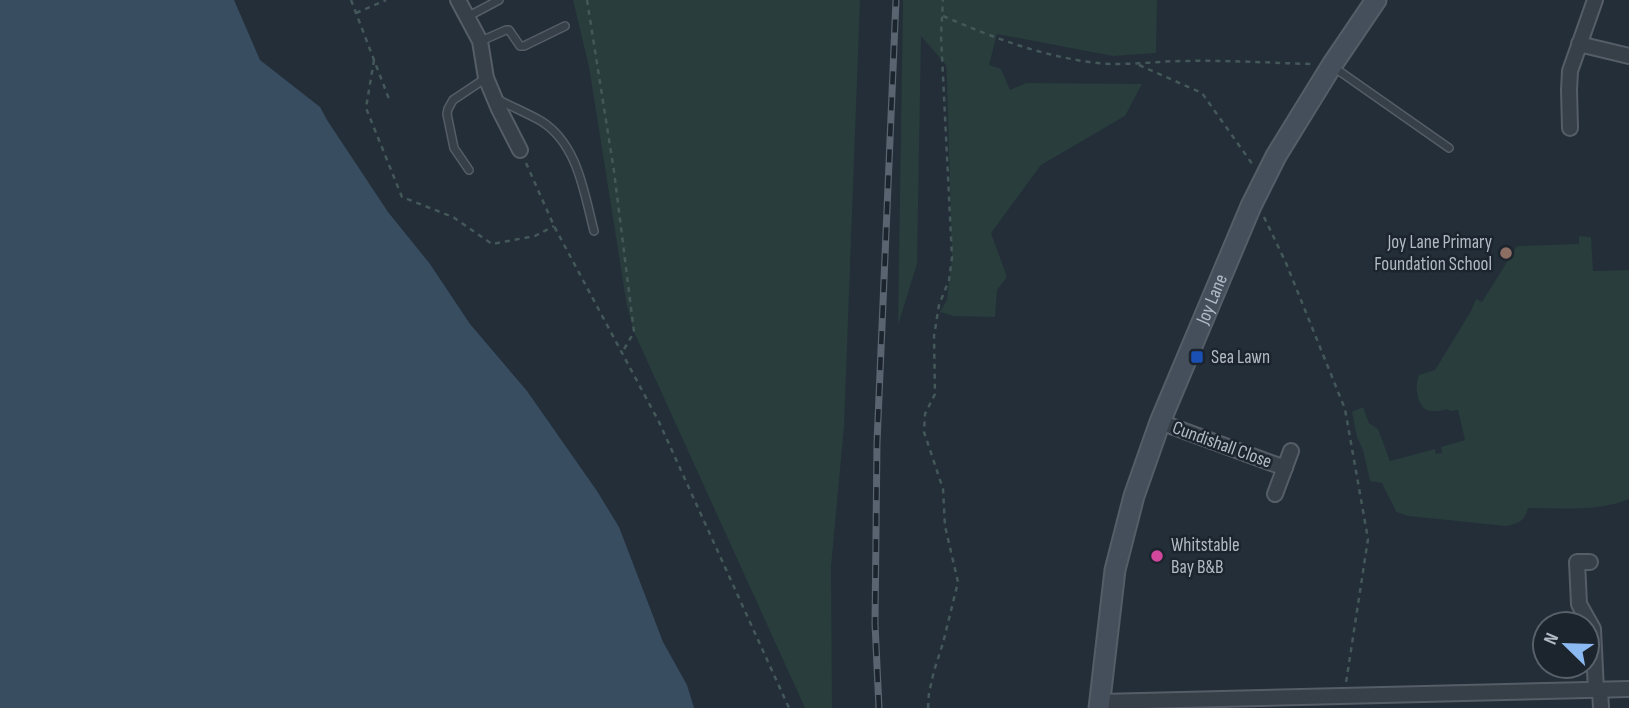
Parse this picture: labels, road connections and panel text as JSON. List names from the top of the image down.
{
  "streets": {
    "street": ["Joy Lane", "Cundishall Close"]
  },
  "crossings": [
    ["Joy Lane", "Cundishall Close"]
  ],
  "places": {
    "other": ["Joy Lane Primary Foundation School", "Whitstable Bay B&B"],
    "transit": ["Sea Lawn"]
  },
  "north": "top left"
}
